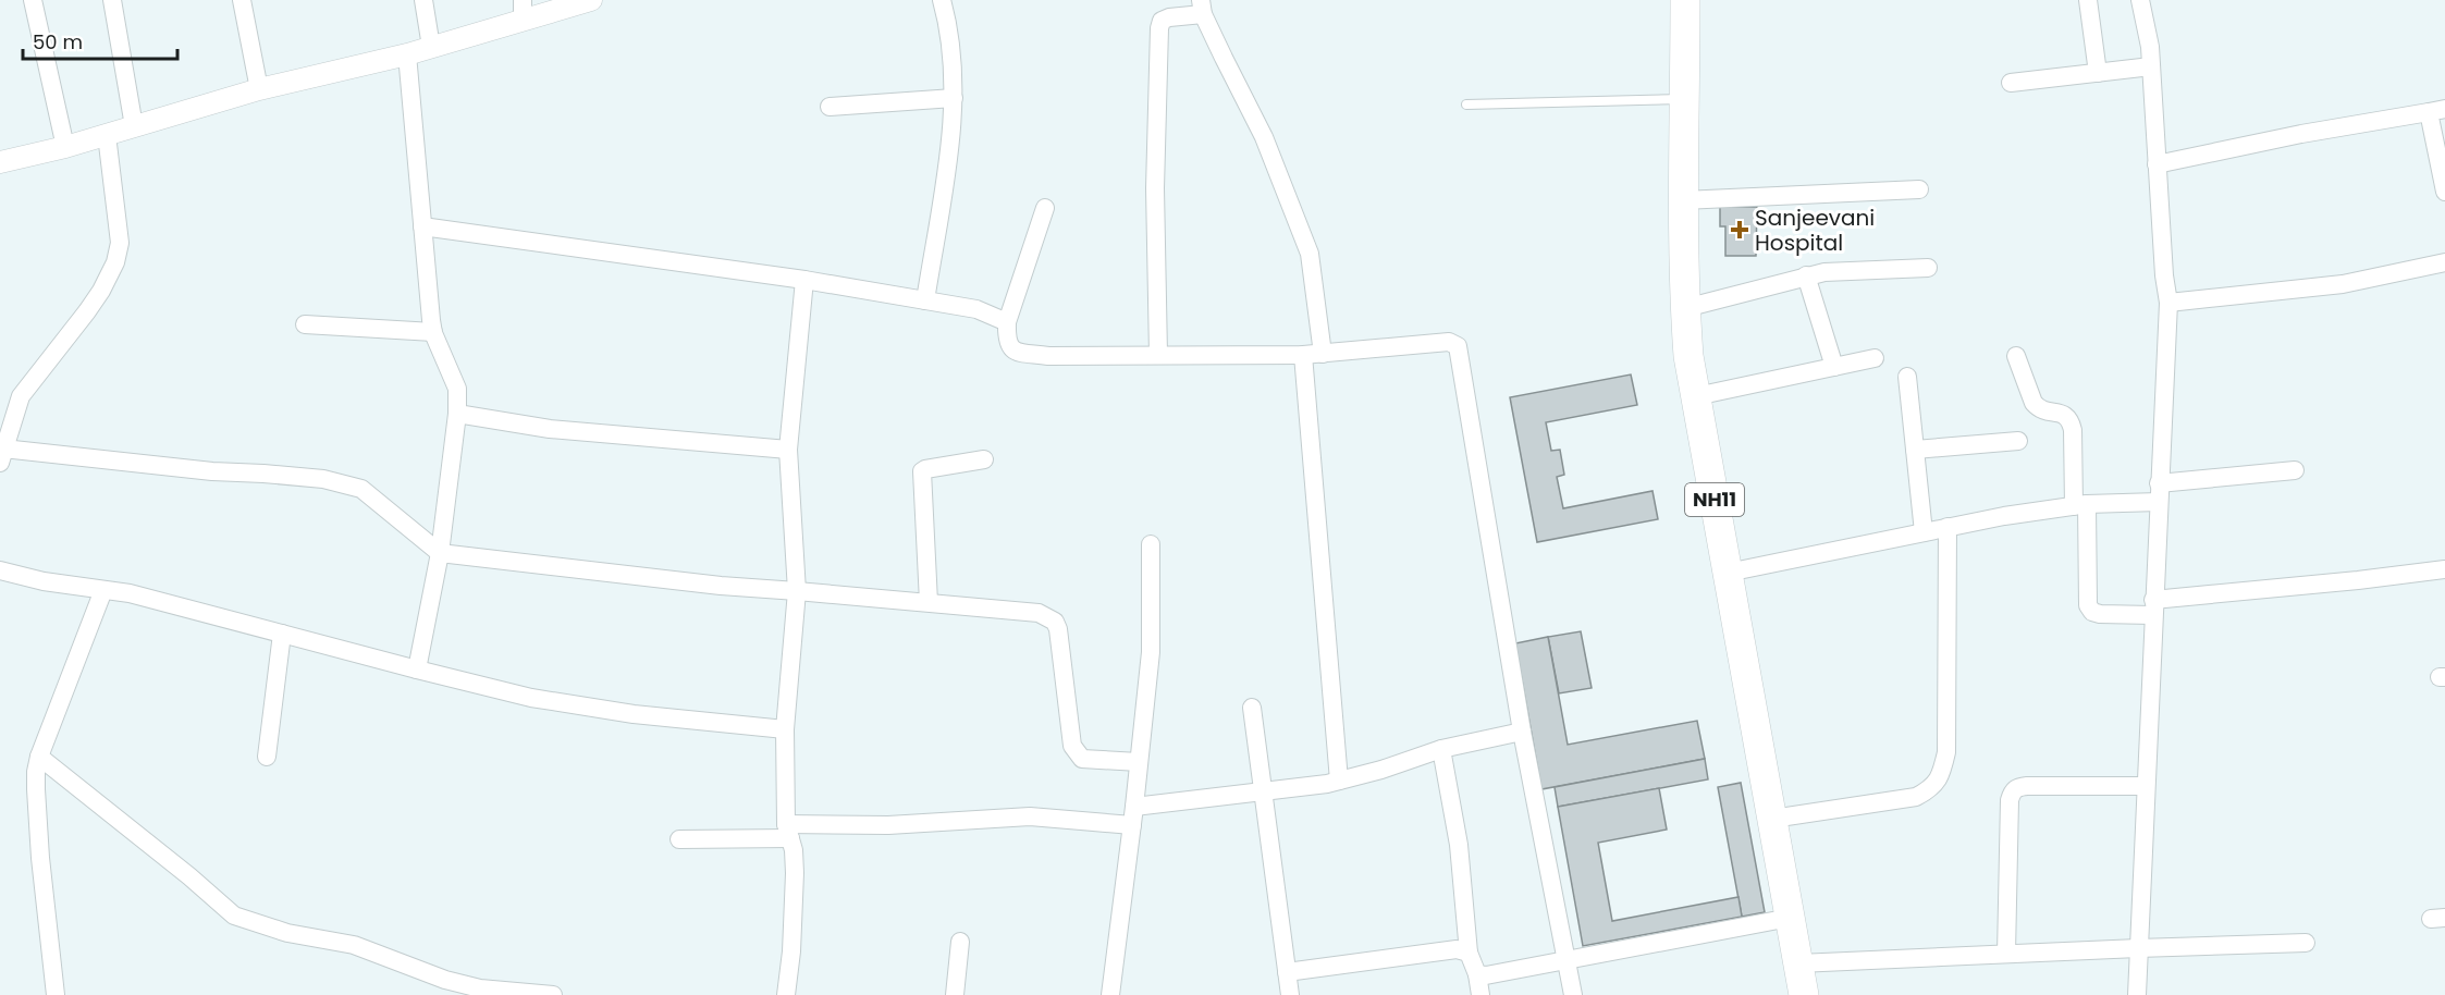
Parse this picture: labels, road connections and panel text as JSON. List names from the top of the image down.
{
  "streets": {
    "highway": ["NH11"]
  },
  "places": {
    "health": ["Sanjeevani Hospital"]
  },
  "scale_bar": "50 m"
}
